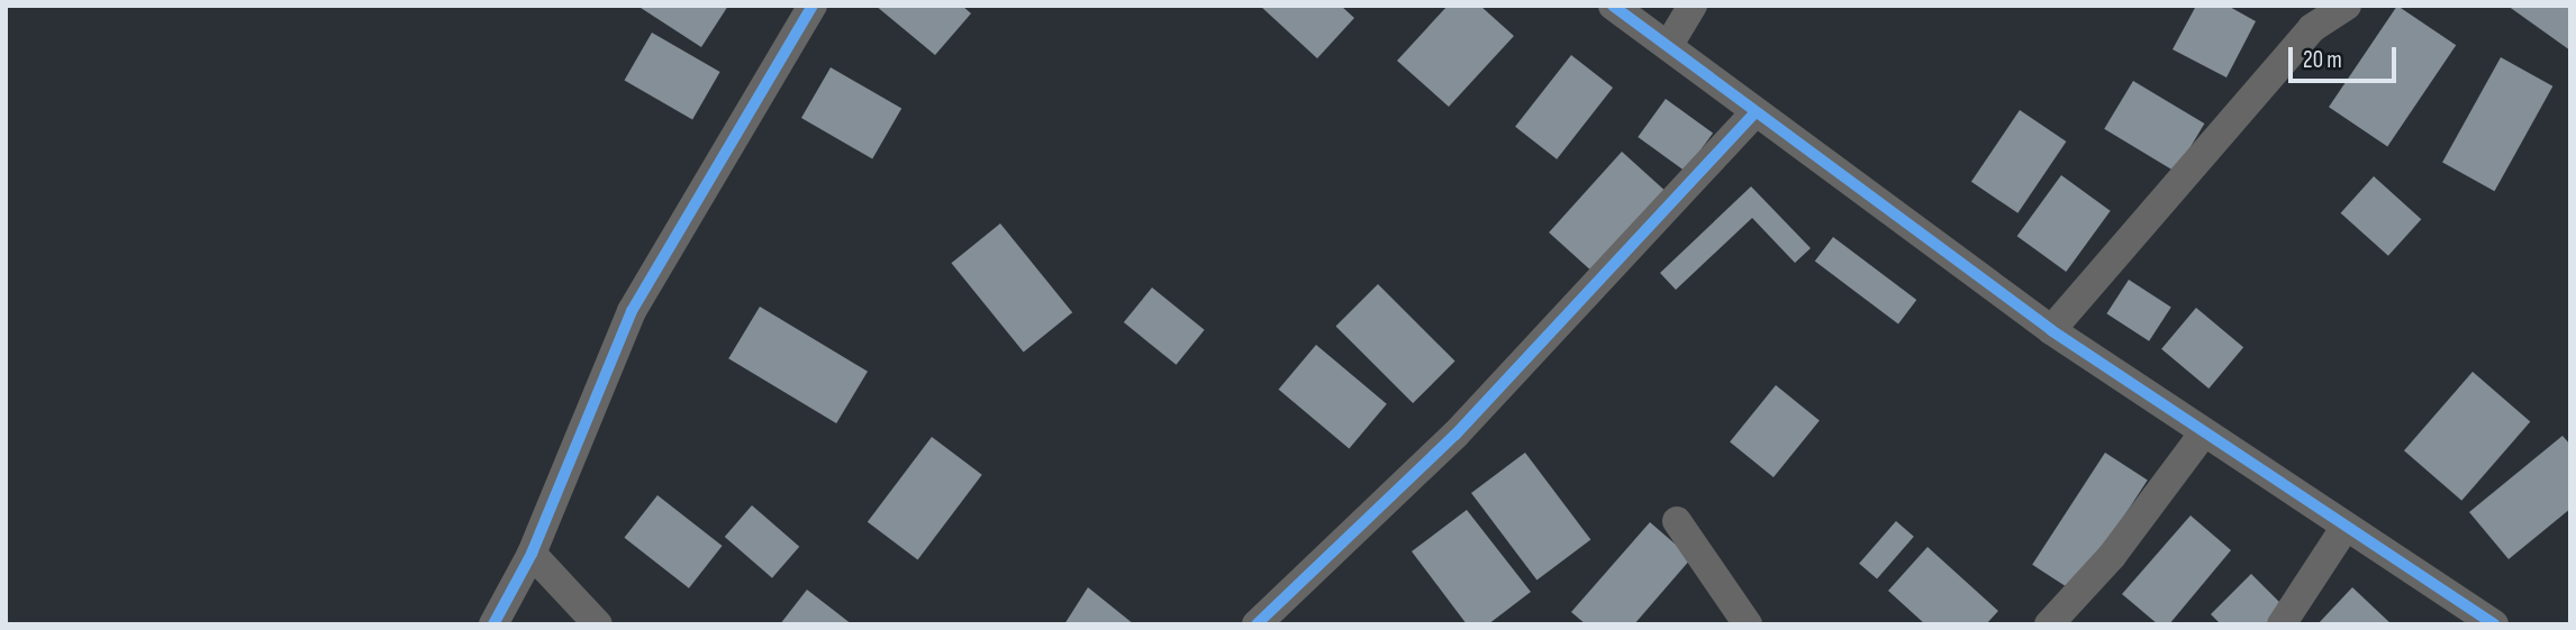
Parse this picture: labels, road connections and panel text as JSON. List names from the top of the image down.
{
  "scale_bar": "20 m"
}
